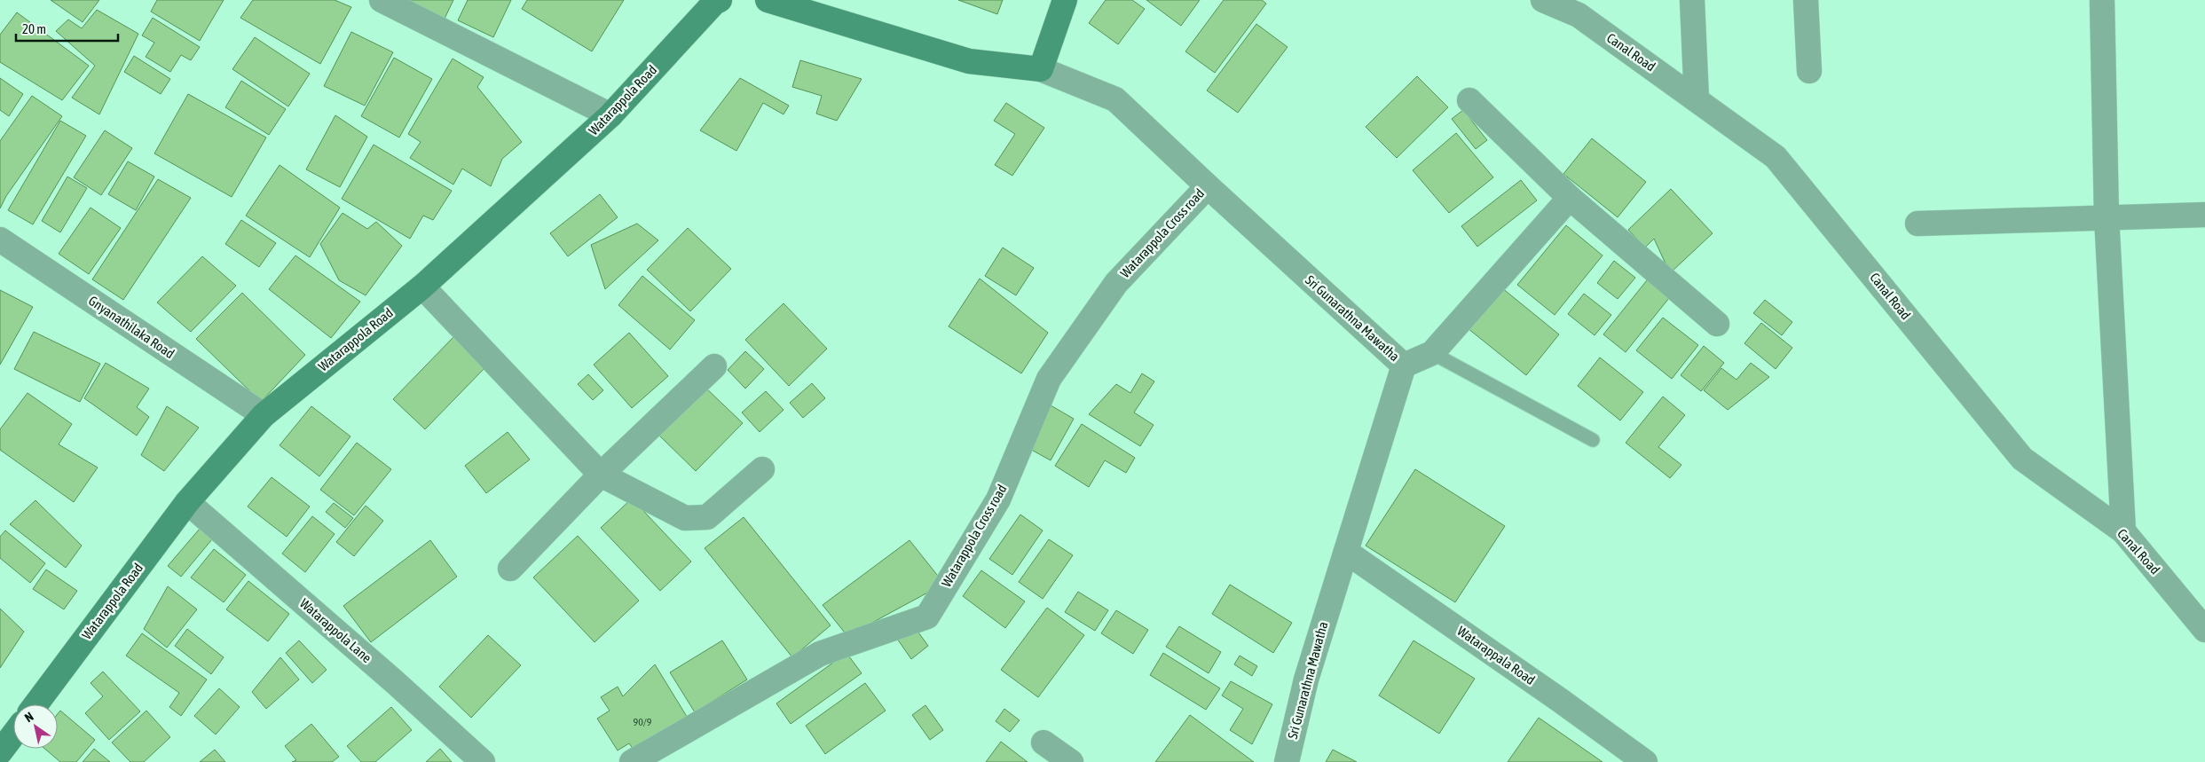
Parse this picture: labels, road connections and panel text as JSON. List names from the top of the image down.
{
  "streets": {
    "street": [
      "Canal Road",
      "Watarappola Road",
      "Watarappola Cross road",
      "Sri Gunarathna Mawatha",
      "Gnyanathilaka Road",
      "Watarappola Lane",
      "Watarappala Road"
    ]
  },
  "crossings": [
    ["Watarappola Road", "Gnyanathilaka Road"],
    ["Watarappola Road", "Watarappola Lane"],
    ["Watarappola Cross road", "Sri Gunarathna Mawatha"],
    ["Sri Gunarathna Mawatha", "Watarappala Road"]
  ],
  "house_numbers": ["90/9"],
  "scale_bar": "20 m",
  "north": "top left"
}
